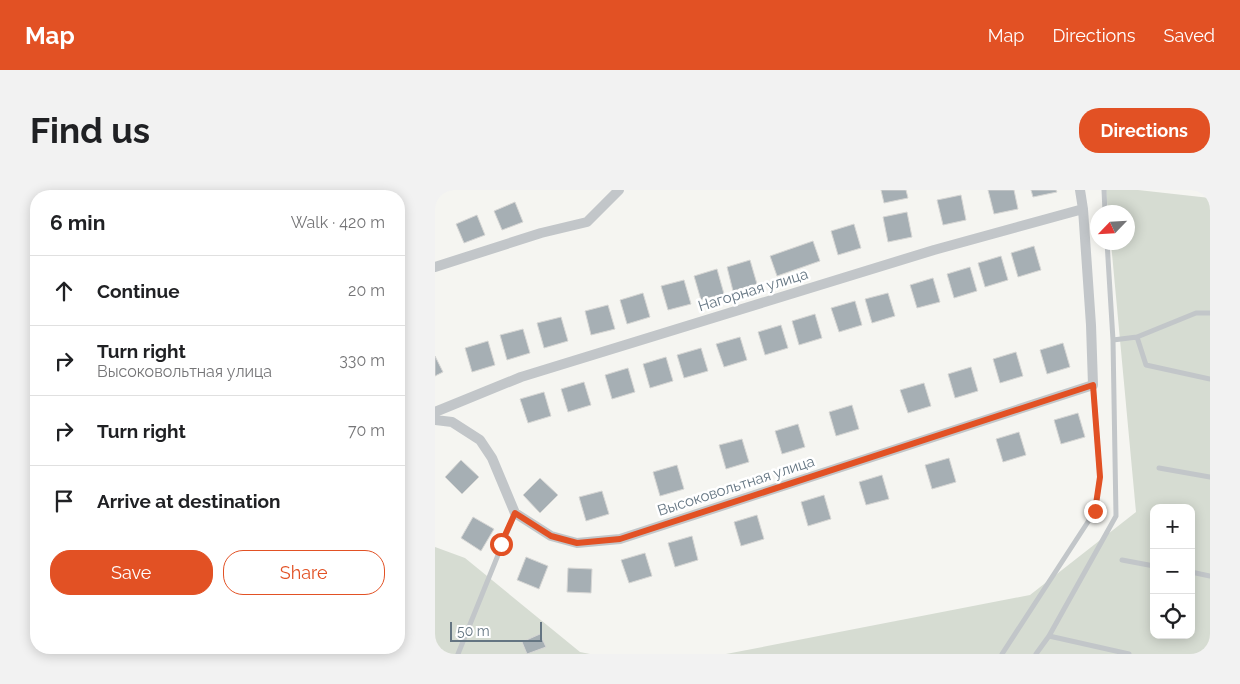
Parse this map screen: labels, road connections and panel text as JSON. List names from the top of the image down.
{
  "streets": {
    "street": ["Нагорная улица", "Высоковольтная улица"]
  },
  "scale_bar": "50 m",
  "north": "bottom left",
  "page": {
    "header": "Map",
    "nav": ["Map", "Directions", "Saved"],
    "buttons": [
      "Directions",
      ["Save", "Share"]
    ],
    "title": "Find us",
    "heading": ["6 min", "Walk · 420 m"],
    "list": [
      ["Continue", "20 m"],
      ["Turn right", "Высоковольтная улица", "330 m"],
      ["Turn right", "70 m"],
      "Arrive at destination"
    ],
    "map_buttons": ["+", "−"],
    "scale": "50 m"
  }
}
